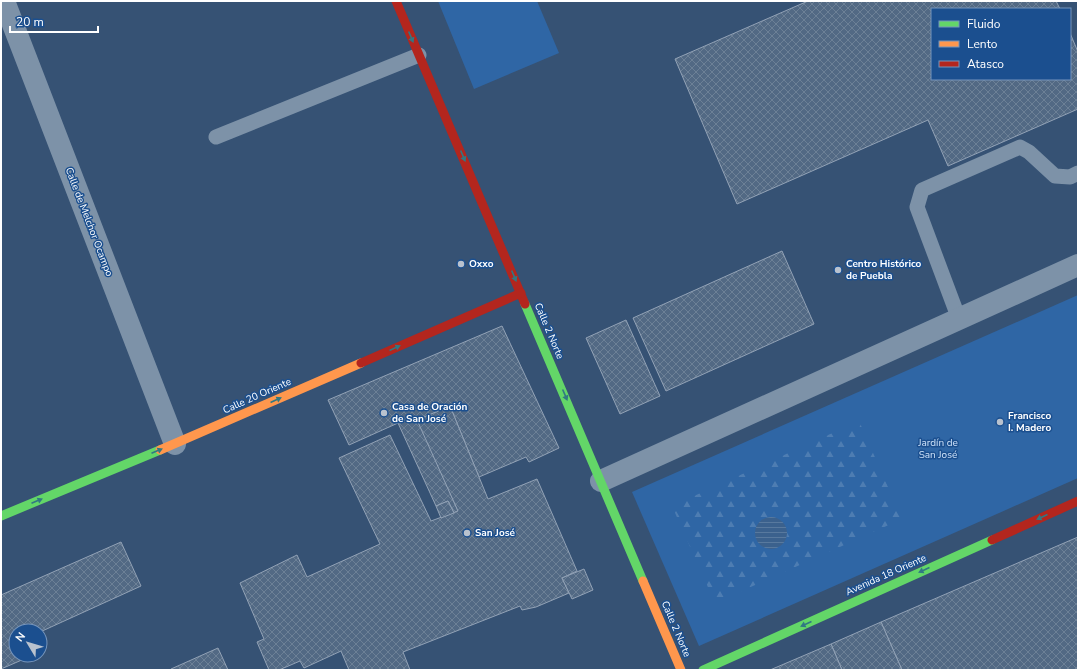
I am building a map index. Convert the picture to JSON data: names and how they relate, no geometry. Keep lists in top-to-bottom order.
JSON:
{
  "streets": {
    "street": [
      "Calle de Melchor Ocampo",
      "Calle 2 Norte",
      "Calle 20 Oriente",
      "Avenida 18 Oriente"
    ]
  },
  "crossings": [
    ["Calle de Melchor Ocampo", "Calle 20 Oriente"],
    ["Calle 2 Norte", "Calle 20 Oriente"]
  ],
  "one_way": ["Calle 2 Norte", "Calle 20 Oriente", "Avenida 18 Oriente"],
  "parks": ["Jardín de San José"],
  "places": [
    "Oxxo",
    "Centro Histórico de Puebla",
    "Casa de Oración de San José",
    "Francisco I. Madero",
    "San José"
  ],
  "legend": ["Fluido", "Lento", "Atasco"],
  "scale_bar": "20 m",
  "north": "top left"
}
